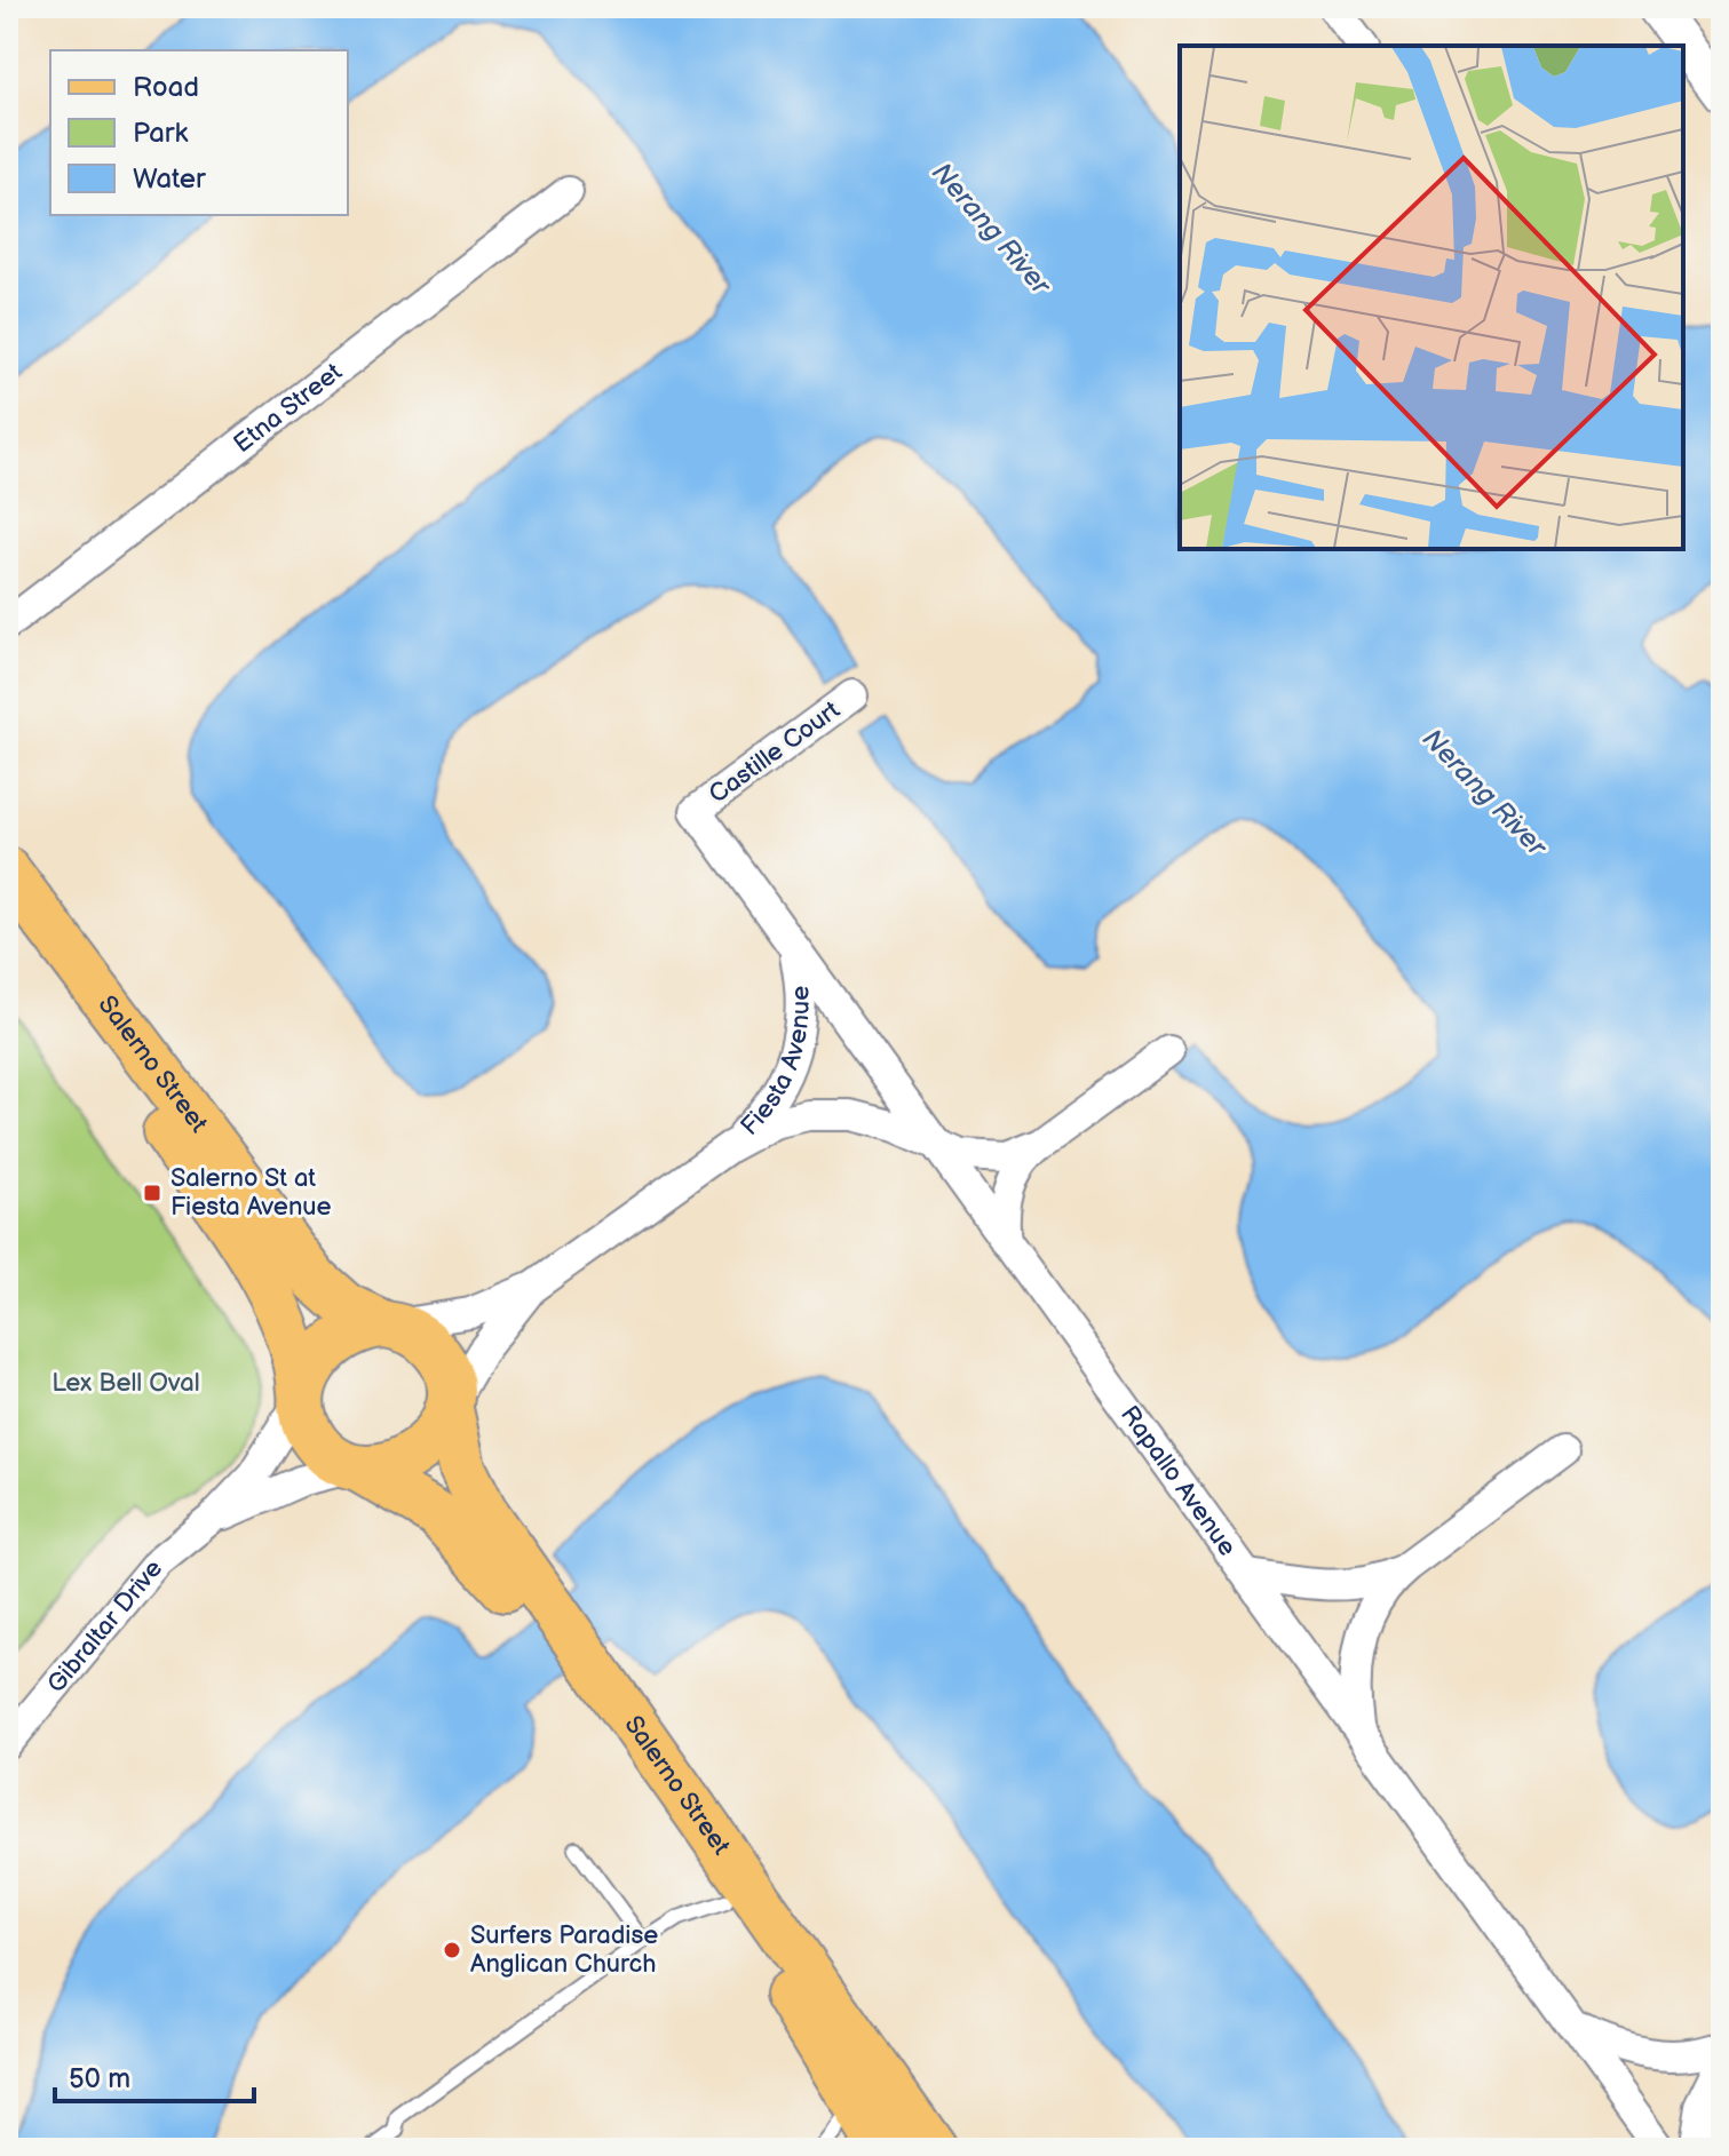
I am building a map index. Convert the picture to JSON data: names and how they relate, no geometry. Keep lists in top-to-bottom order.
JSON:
{
  "streets": {
    "main road": ["Salerno Street"],
    "street": [
      "Etna Street",
      "Castille Court",
      "Fiesta Avenue",
      "Rapallo Avenue",
      "Gibraltar Drive"
    ]
  },
  "crossings": [
    ["Castille Court", "Rapallo Avenue"],
    ["Fiesta Avenue", "Salerno Street"],
    ["Fiesta Avenue", "Rapallo Avenue"],
    ["Fiesta Avenue", "Gibraltar Drive"],
    ["Salerno Street", "Gibraltar Drive"]
  ],
  "water": ["Nerang River"],
  "parks": ["Lex Bell Oval"],
  "places": {
    "transit": ["Salerno St at Fiesta Avenue"],
    "other": ["Surfers Paradise Anglican Church"]
  },
  "legend": ["Road", "Park", "Water"],
  "scale_bar": "50 m"
}
